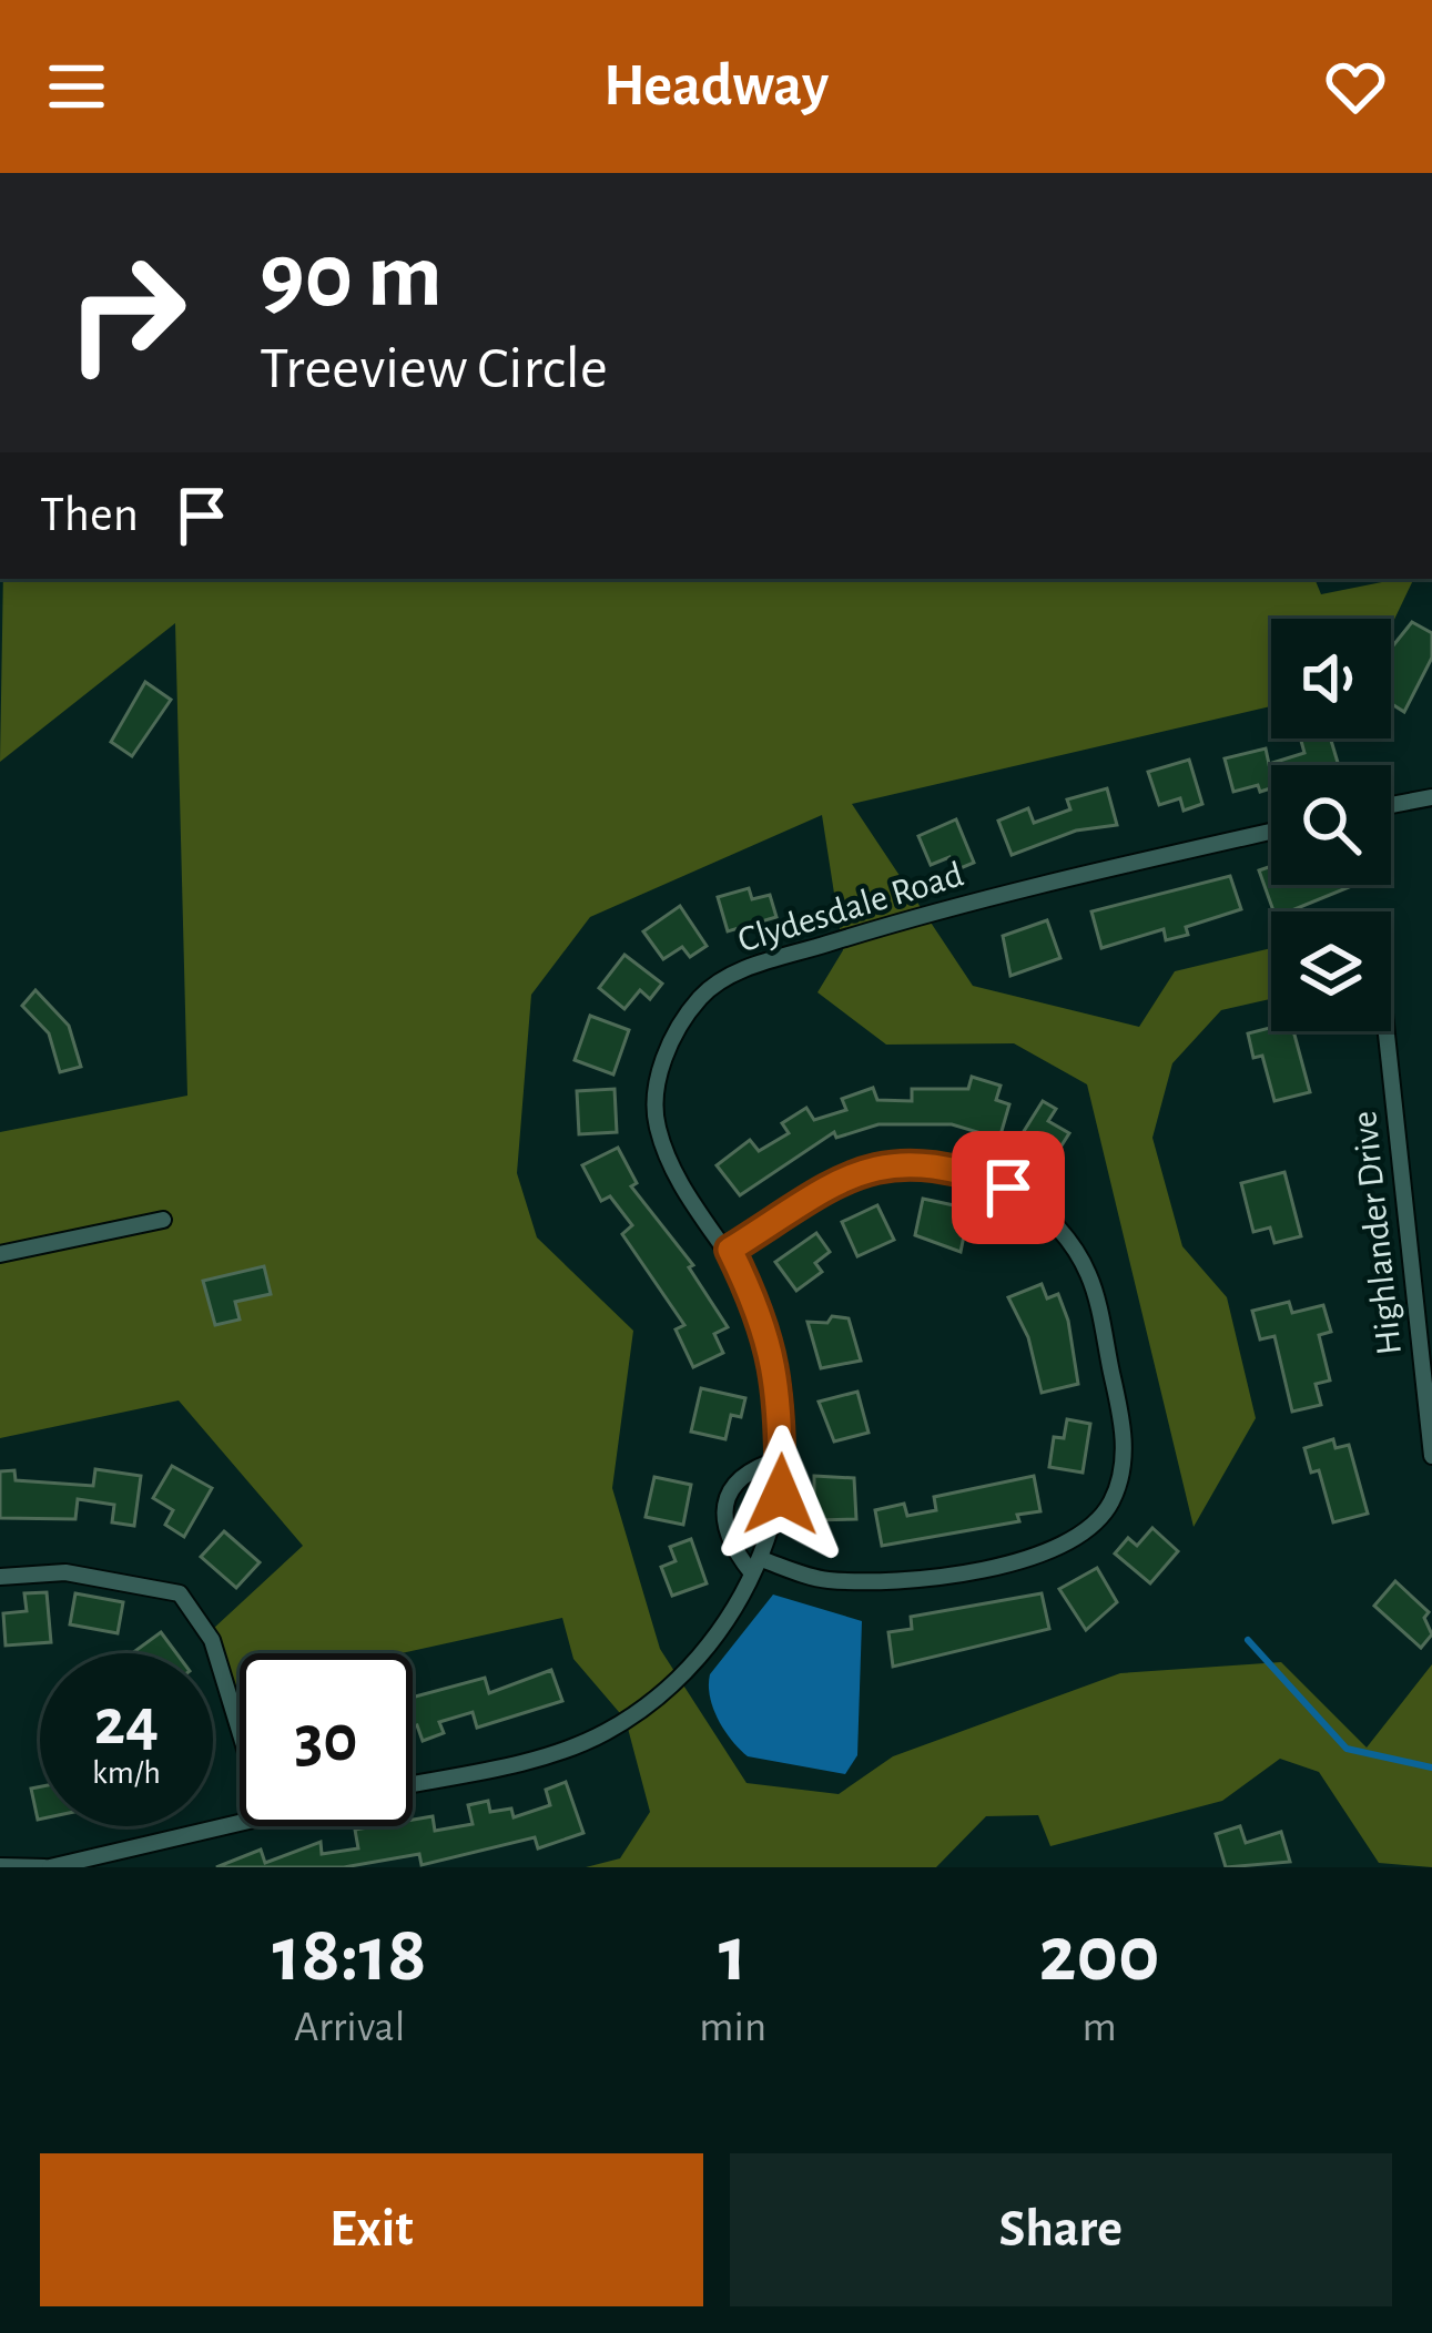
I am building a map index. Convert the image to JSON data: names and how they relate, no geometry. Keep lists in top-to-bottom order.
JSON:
{
  "streets": {
    "street": ["Clydesdale Road", "Highlander Drive"]
  },
  "page": {
    "header": "Headway",
    "turn": ["90 m", "Treeview Circle"],
    "then": "Then",
    "speed": "24 km/h",
    "limit": "30",
    "eta": [
      "18:18",
      "Arrival",
      "1",
      "min",
      "200",
      "m"
    ],
    "buttons": ["Exit", "Share"]
  }
}
